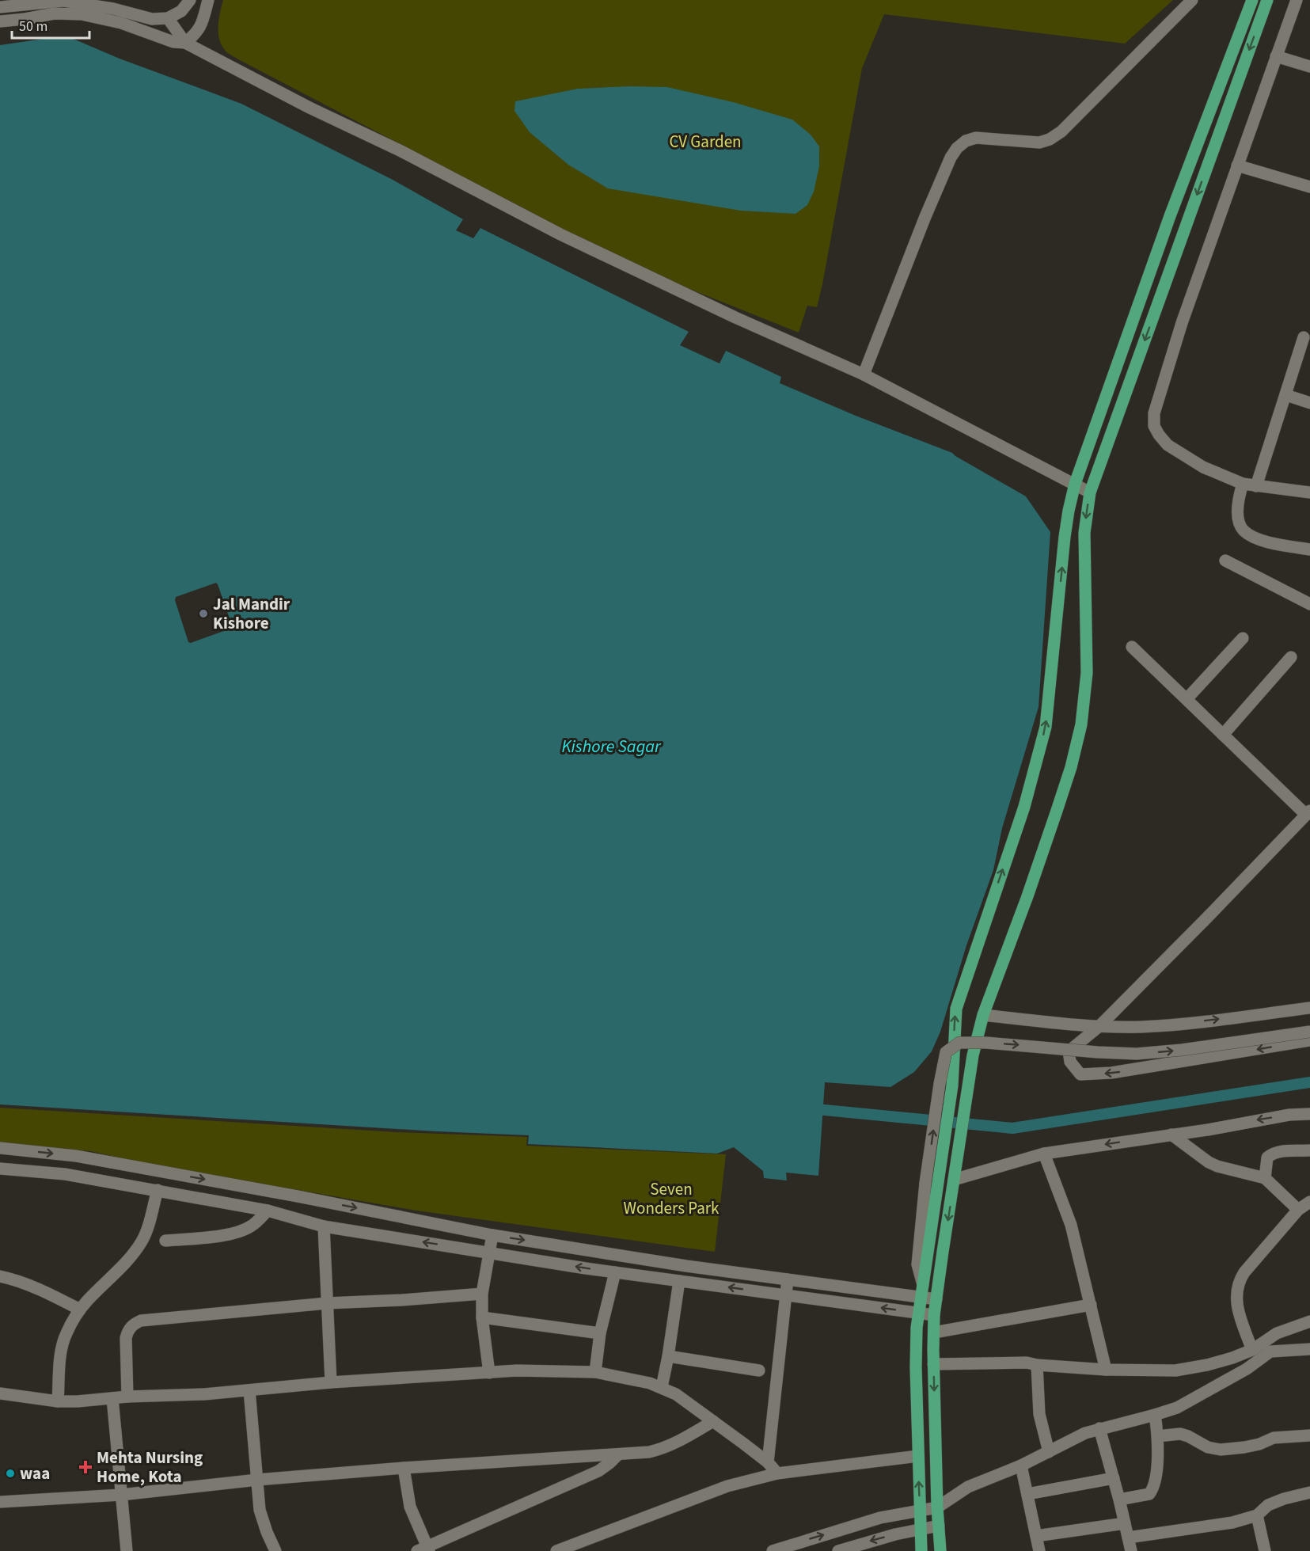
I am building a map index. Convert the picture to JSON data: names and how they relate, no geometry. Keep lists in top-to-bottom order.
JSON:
{
  "water": ["Kishore Sagar"],
  "parks": ["CV Garden", "Seven Wonders Park"],
  "places": {
    "other": ["Jal Mandir Kishore", "waa"],
    "health": ["Mehta Nursing Home, Kota"]
  },
  "scale_bar": "50 m"
}
